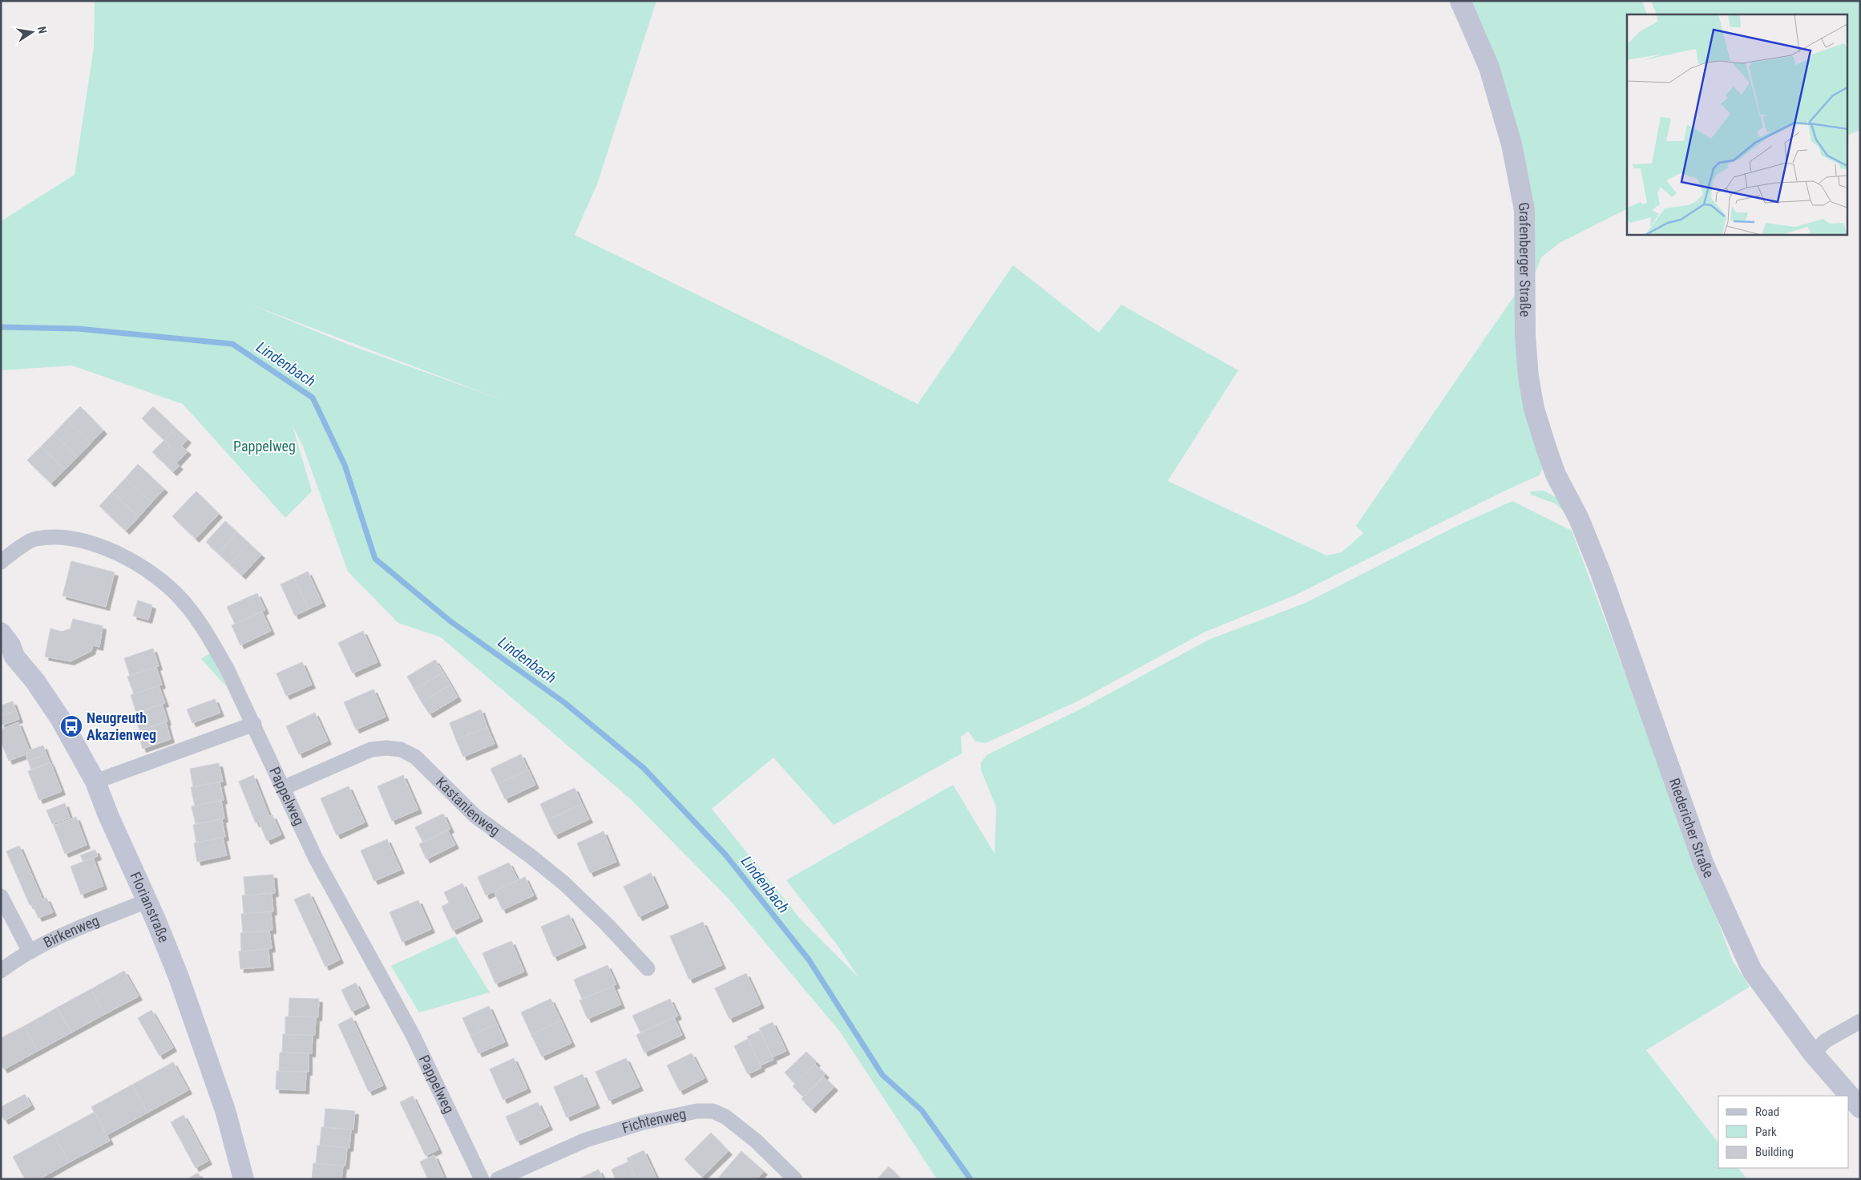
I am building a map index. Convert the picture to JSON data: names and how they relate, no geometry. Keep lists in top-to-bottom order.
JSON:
{
  "streets": {
    "street": [
      "Grafenberger Straße",
      "Pappelweg",
      "Kastanienweg",
      "Riedericher Straße",
      "Florianstraße",
      "Birkenweg",
      "Fichtenweg"
    ]
  },
  "crossings": [
    ["Grafenberger Straße", "Riedericher Straße"],
    ["Pappelweg", "Kastanienweg"],
    ["Florianstraße", "Birkenweg"]
  ],
  "water": ["Lindenbach"],
  "parks": ["Pappelweg"],
  "places": {
    "bus stop": ["Neugreuth Akazienweg"]
  },
  "legend": ["Road", "Park", "Building"],
  "north": "right"
}
